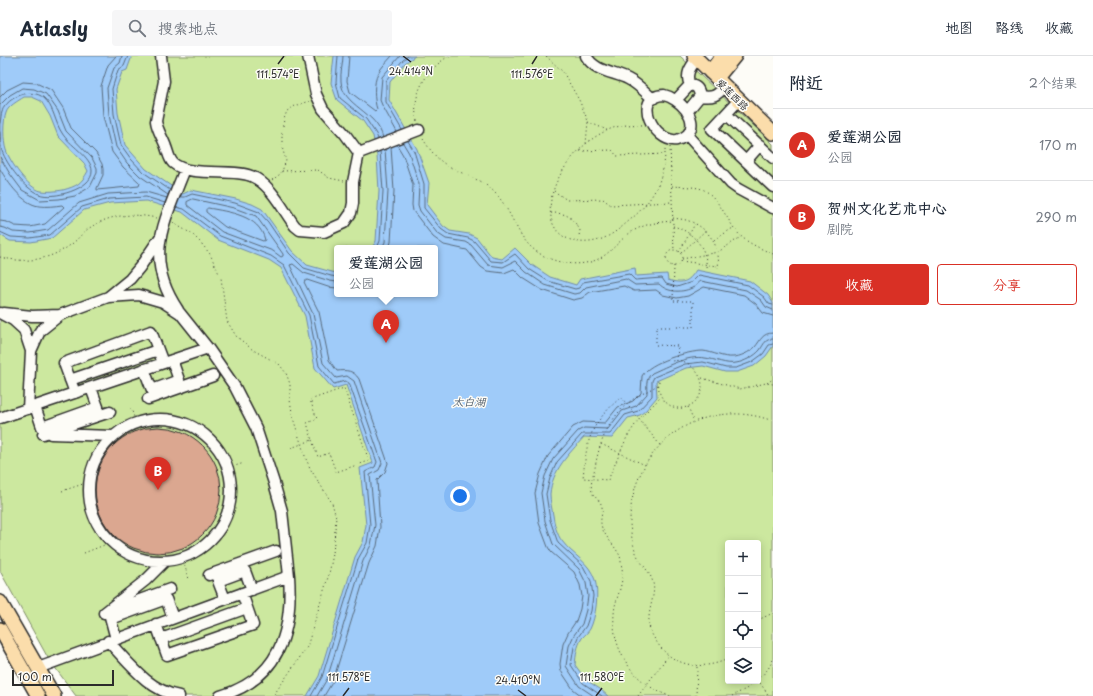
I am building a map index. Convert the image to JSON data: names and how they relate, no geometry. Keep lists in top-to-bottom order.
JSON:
{
  "streets": {
    "main road": ["爱莲西路"]
  },
  "water": ["太白湖"],
  "scale_bar": "100 m",
  "page": {
    "header": "Atlasly",
    "search": "搜索地点",
    "nav": ["地图", "路线", "收藏"],
    "heading": ["附近", "2个结果"],
    "list": [
      {
        "mark": "A",
        "name": "爱莲湖公园",
        "note": "公园",
        "value": "170 m"
      },
      {
        "mark": "B",
        "name": "贺州文化艺术中心",
        "note": "剧院",
        "value": "290 m"
      }
    ],
    "popup": ["爱莲湖公园", "公园"],
    "buttons": ["收藏", "分享"],
    "pins": ["A", "B"],
    "map_buttons": ["+", "−"],
    "scale": "100 m"
  },
  "coordinates": [
    "24.414°N",
    "111.574°E",
    "111.576°E",
    "111.578°E",
    "111.580°E",
    "24.410°N"
  ]
}
